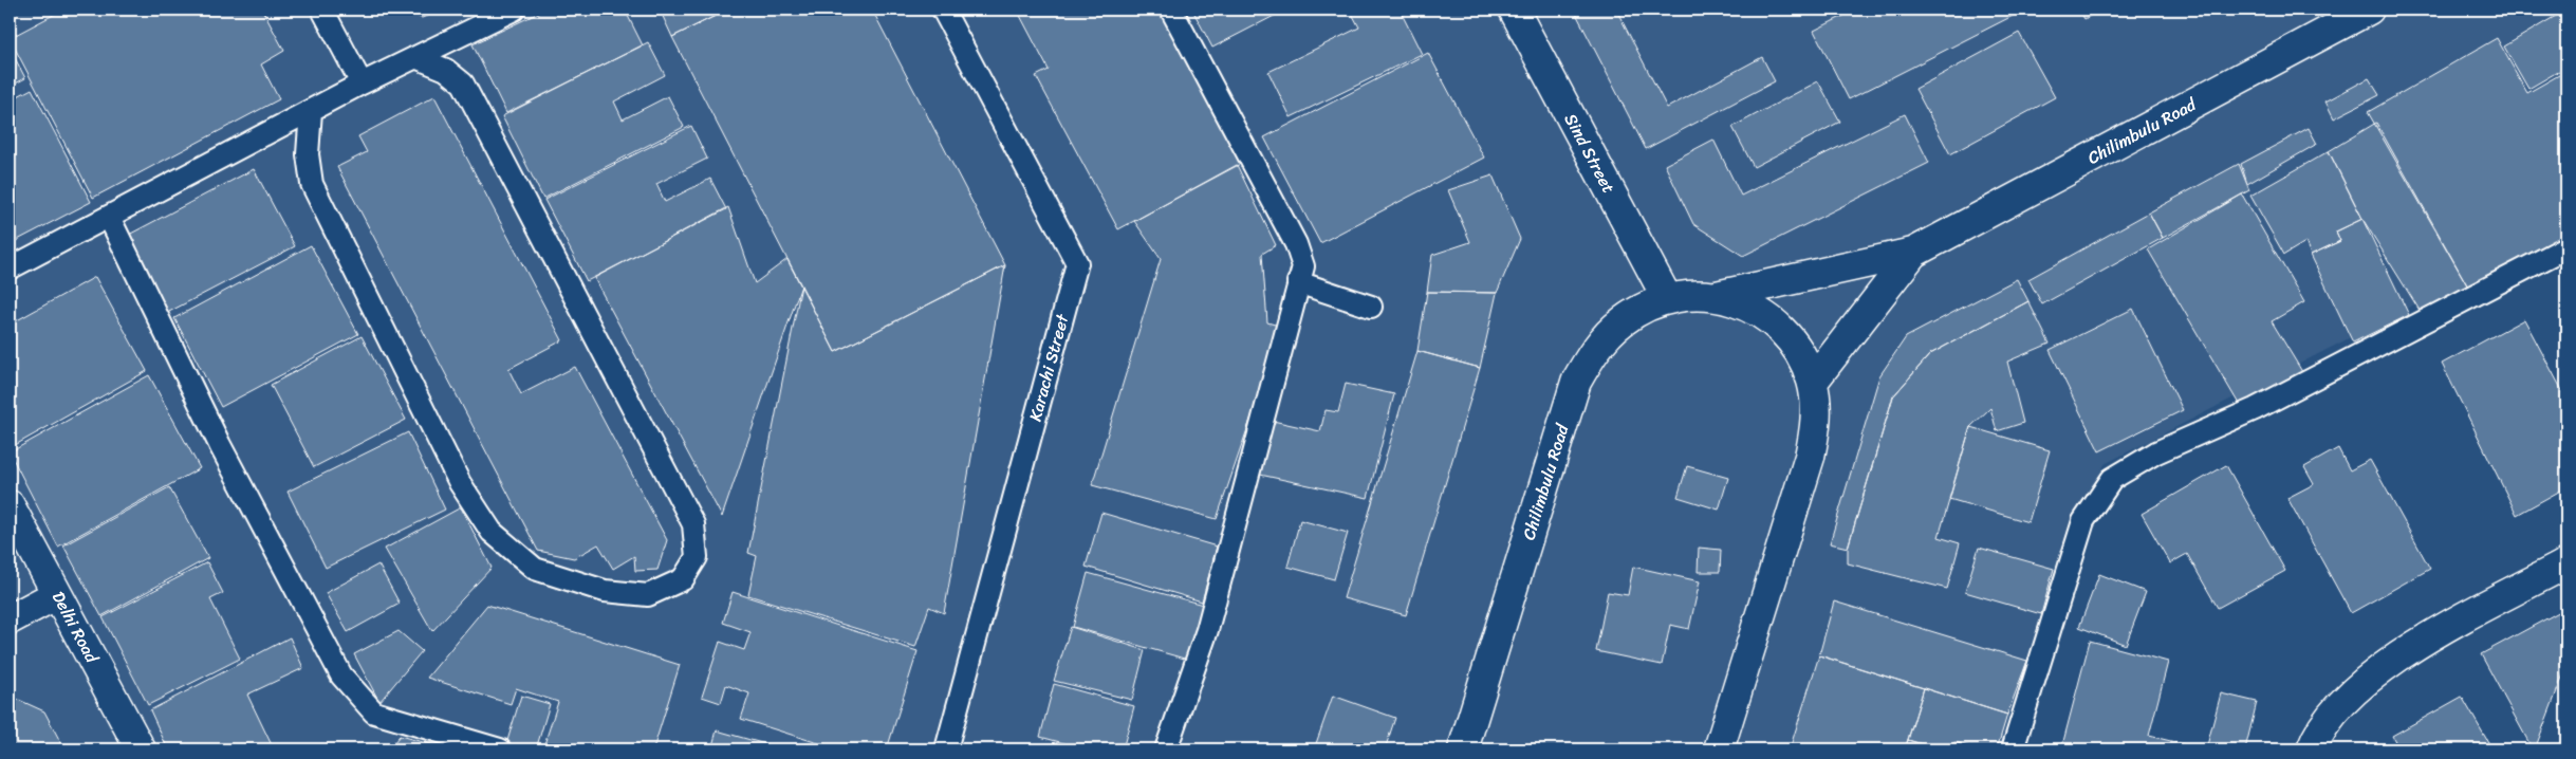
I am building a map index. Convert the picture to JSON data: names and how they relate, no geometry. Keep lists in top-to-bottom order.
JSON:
{
  "streets": {
    "main road": ["Chilimbulu Road", "Sind Street", "Delhi Road"],
    "lane": ["Karachi Street"]
  },
  "crossings": [
    ["Chilimbulu Road", "Sind Street"]
  ]
}
